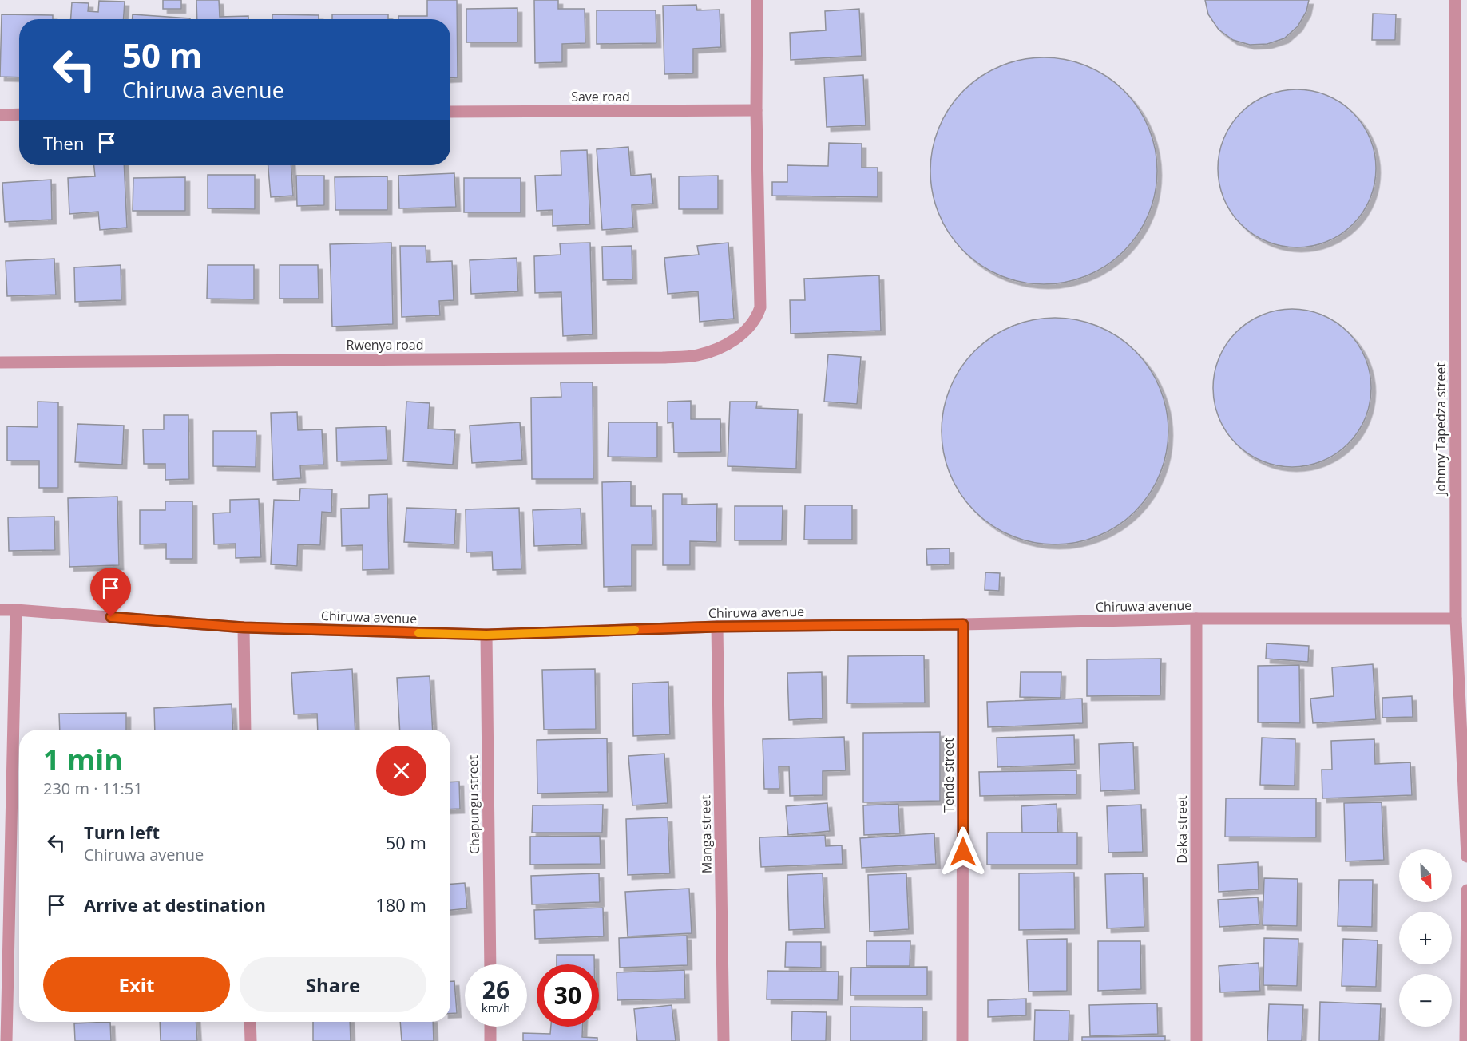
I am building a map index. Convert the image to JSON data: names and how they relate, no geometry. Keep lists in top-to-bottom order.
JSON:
{
  "streets": {
    "street": [
      "Save road",
      "Rwenya road",
      "Johnny Tapedza street",
      "Chiruwa avenue",
      "Tende street",
      "Chapungu street",
      "Daka street",
      "Manga street"
    ]
  },
  "crossings": [
    ["Save road", "Rwenya road"],
    ["Johnny Tapedza street", "Chiruwa avenue"],
    ["Chiruwa avenue", "Tende street"],
    ["Chiruwa avenue", "Chapungu street"],
    ["Chiruwa avenue", "Daka street"],
    ["Chiruwa avenue", "Manga street"]
  ],
  "north": "bottom right",
  "page": {
    "turn": ["50 m", "Chiruwa avenue"],
    "then": "Then",
    "heading": ["1 min", "230 m · 11:51"],
    "list": [
      {
        "name": "Turn left",
        "note": "Chiruwa avenue",
        "value": "50 m"
      },
      {
        "name": "Arrive at destination",
        "value": "180 m"
      }
    ],
    "map_buttons": ["+", "−"],
    "buttons": ["Exit", "Share"],
    "speed": "26 km/h",
    "limit": "30"
  }
}
